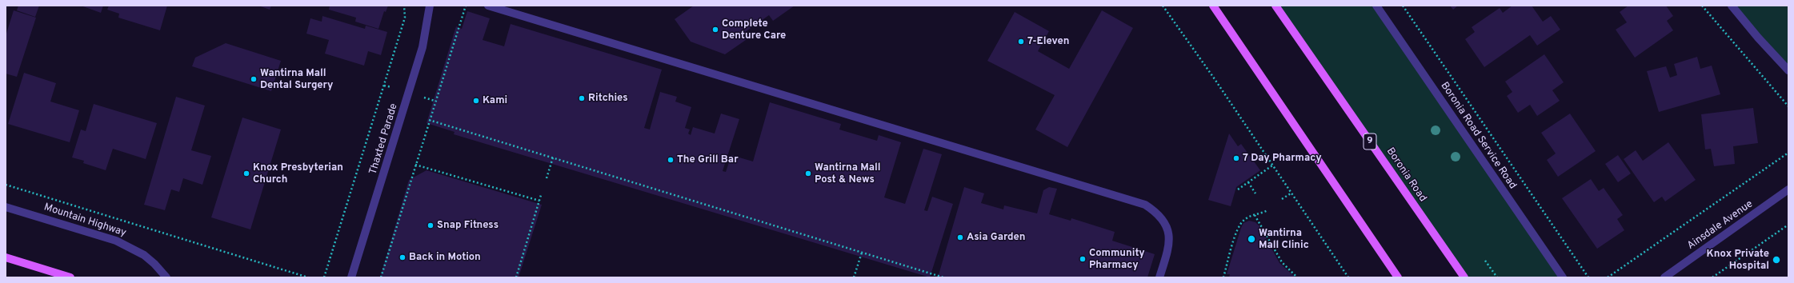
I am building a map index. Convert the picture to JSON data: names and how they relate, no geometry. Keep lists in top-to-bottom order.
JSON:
{
  "streets": {
    "main road": ["9", "Boronia Road"],
    "street": [
      "Boronia Road Service Road",
      "Thaxted Parade",
      "Mountain Highway",
      "Ainsdale Avenue"
    ]
  },
  "places": [
    "Complete Denture Care",
    "7-Eleven",
    "Wantirna Mall Dental Surgery",
    "Ritchies",
    "Kami",
    "7 Day Pharmacy",
    "The Grill Bar",
    "Knox Presbyterian Church",
    "Wantirna Mall Post & News",
    "Snap Fitness",
    "Asia Garden",
    "Wantirna Mall Clinic",
    "Back in Motion",
    "Community Pharmacy",
    "Knox Private Hospital"
  ]
}
